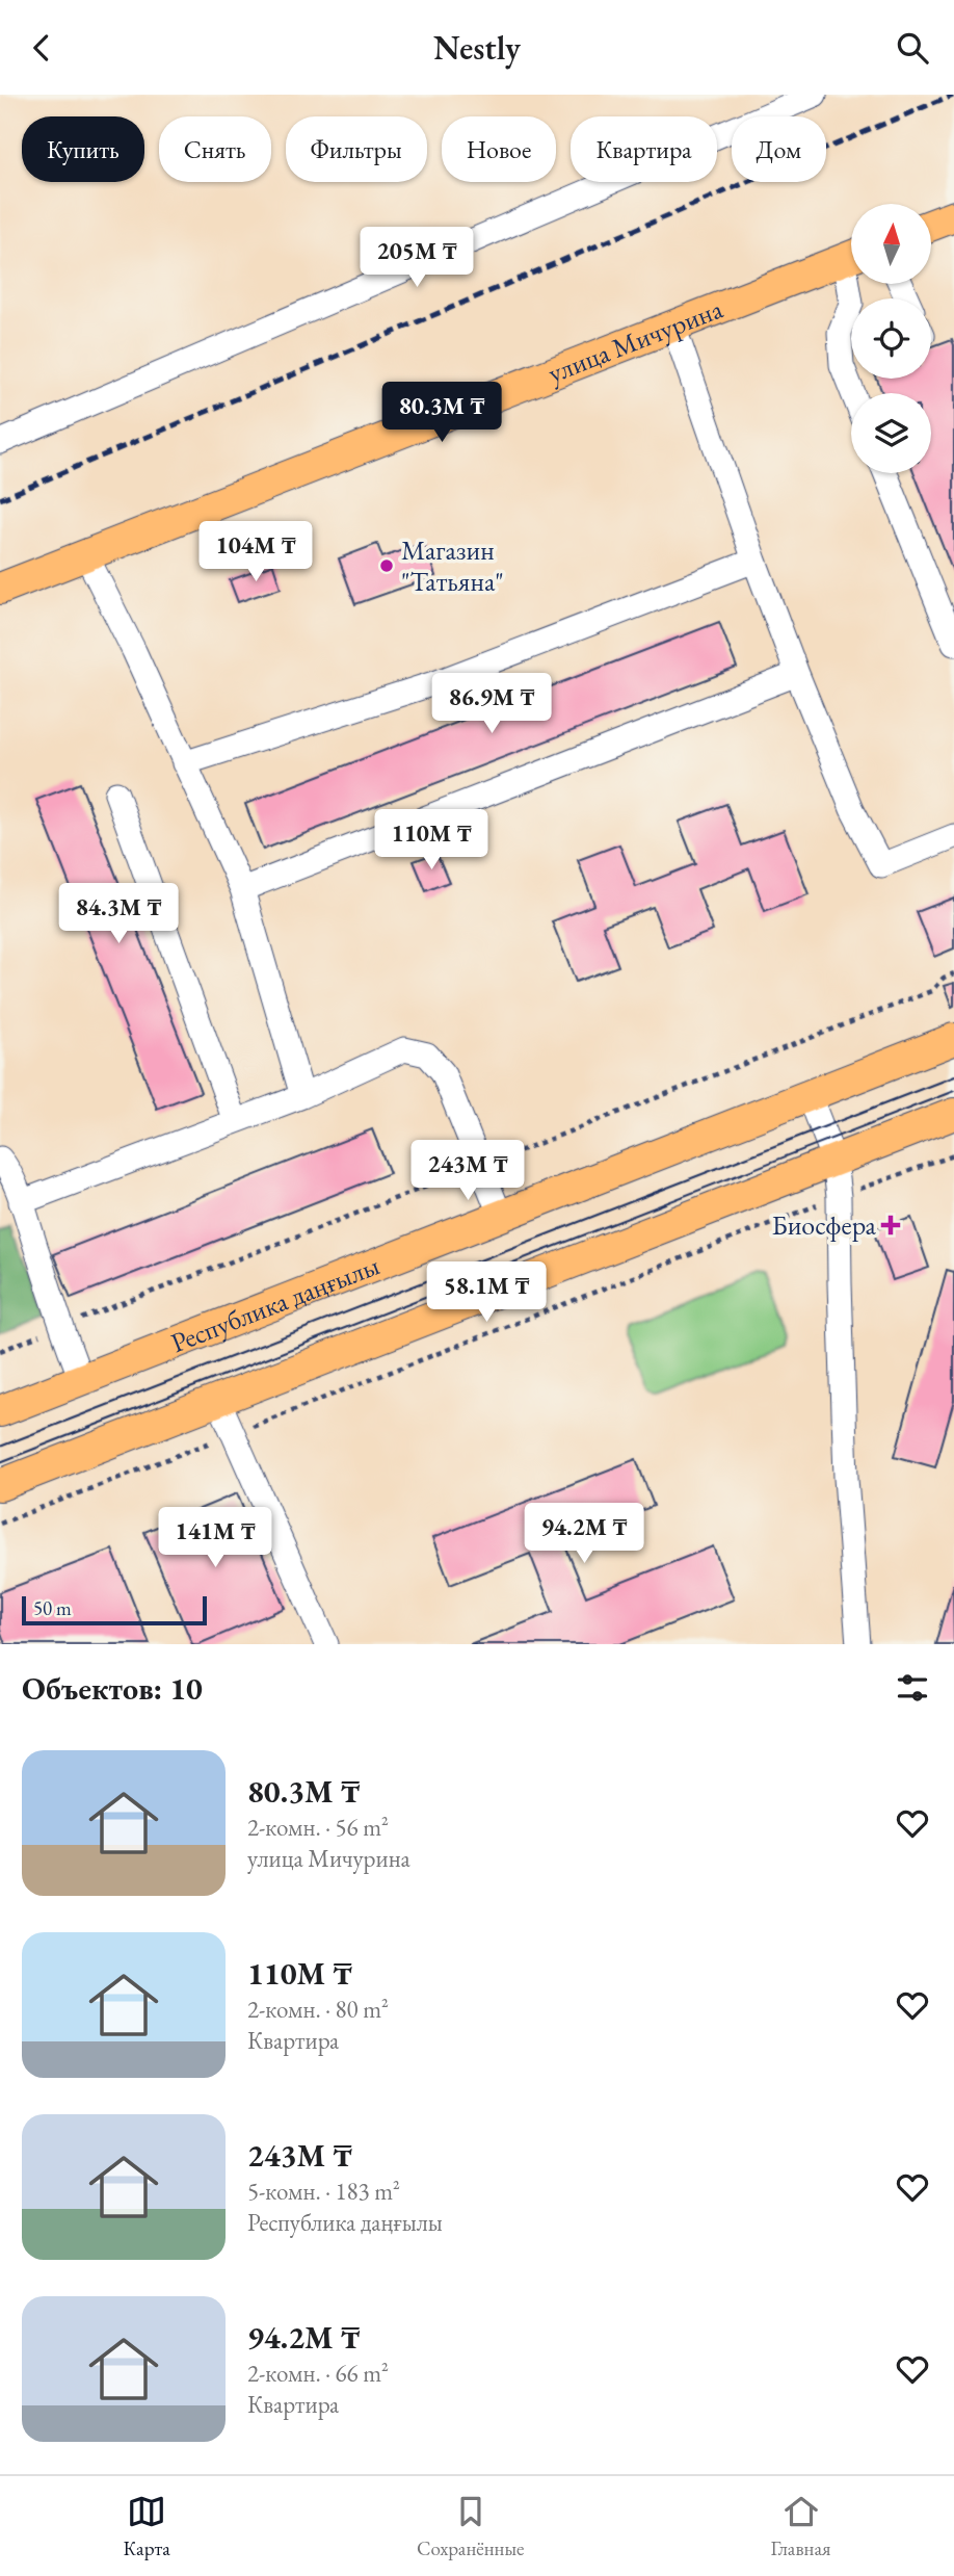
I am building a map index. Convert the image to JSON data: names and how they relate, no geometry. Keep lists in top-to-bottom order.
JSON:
{
  "streets": {
    "main road": ["улица Мичурина", "Республика даңғылы"]
  },
  "places": {
    "other": ["Магазин \"Татьяна\""],
    "health": ["Биосфера"]
  },
  "scale_bar": "50 m",
  "north": "top",
  "page": {
    "header": "Nestly",
    "chip": [
      "Купить",
      "Снять",
      "Фильтры",
      "Новое",
      "Квартира",
      "Дом"
    ],
    "price": [
      "205M ₸",
      "80.3M ₸",
      "104M ₸",
      "86.9M ₸",
      "110M ₸",
      "84.3M ₸",
      "243M ₸",
      "58.1M ₸",
      "94.2M ₸",
      "141M ₸"
    ],
    "scale": "50 m",
    "heading": "Объектов: 10",
    "list": [
      {
        "name": "80.3M ₸",
        "note": "2-комн. · 56 m² · улица Мичурина"
      },
      {
        "name": "110M ₸",
        "note": "2-комн. · 80 m² · Квартира"
      },
      {
        "name": "243M ₸",
        "note": "5-комн. · 183 m² · Республика даңғылы"
      },
      {
        "name": "94.2M ₸",
        "note": "2-комн. · 66 m² · Квартира"
      }
    ],
    "tabs": ["Карта", "Сохранённые", "Главная"]
  }
}
